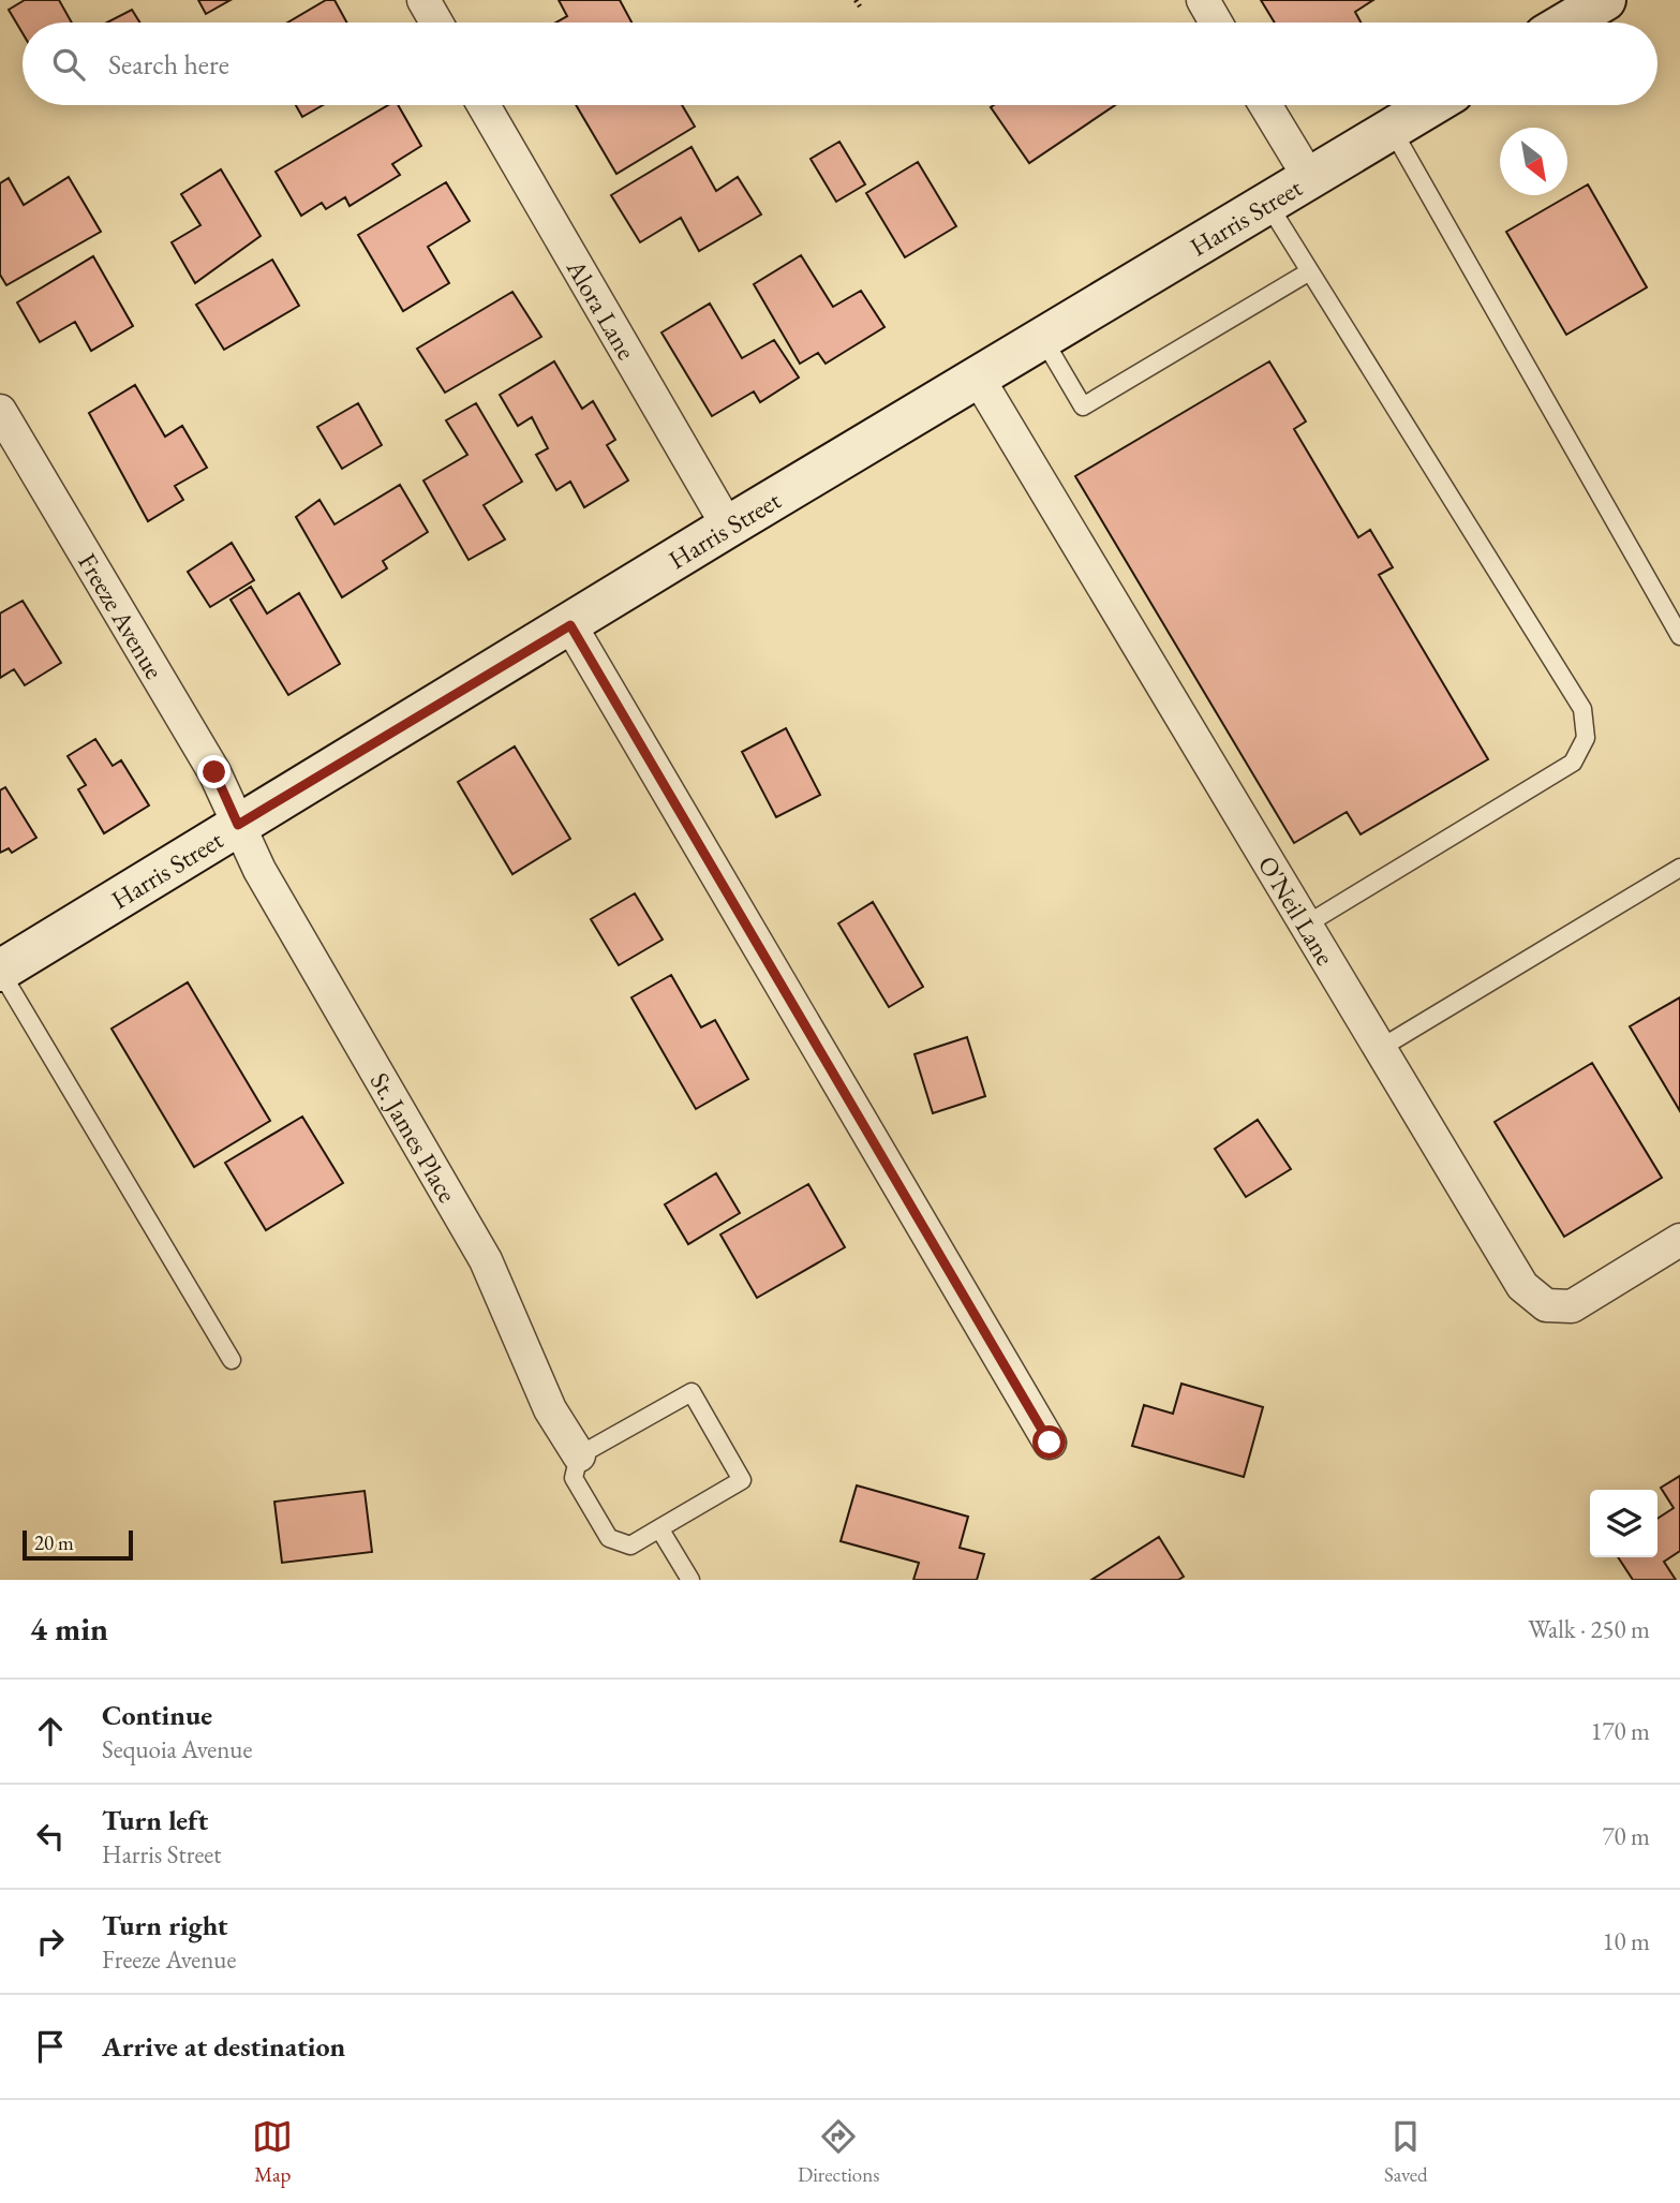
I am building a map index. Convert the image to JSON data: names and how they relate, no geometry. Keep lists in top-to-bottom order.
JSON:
{
  "streets": {
    "main road": ["Harris Street"],
    "street": [
      "Alora Lane",
      "Freeze Avenue",
      "O'Neil Lane",
      "St. James Place"
    ]
  },
  "crossings": [
    ["Harris Street", "Alora Lane"],
    ["Harris Street", "Freeze Avenue"],
    ["Harris Street", "O'Neil Lane"],
    ["Harris Street", "St. James Place"],
    ["Freeze Avenue", "St. James Place"]
  ],
  "scale_bar": "20 m",
  "north": "bottom right",
  "page": {
    "search": "Search here",
    "scale": "20 m",
    "heading": ["4 min", "Walk · 250 m"],
    "list": [
      ["Continue", "Sequoia Avenue", "170 m"],
      ["Turn left", "Harris Street", "70 m"],
      ["Turn right", "Freeze Avenue", "10 m"],
      "Arrive at destination"
    ],
    "nav": ["Map", "Directions", "Saved"]
  }
}
